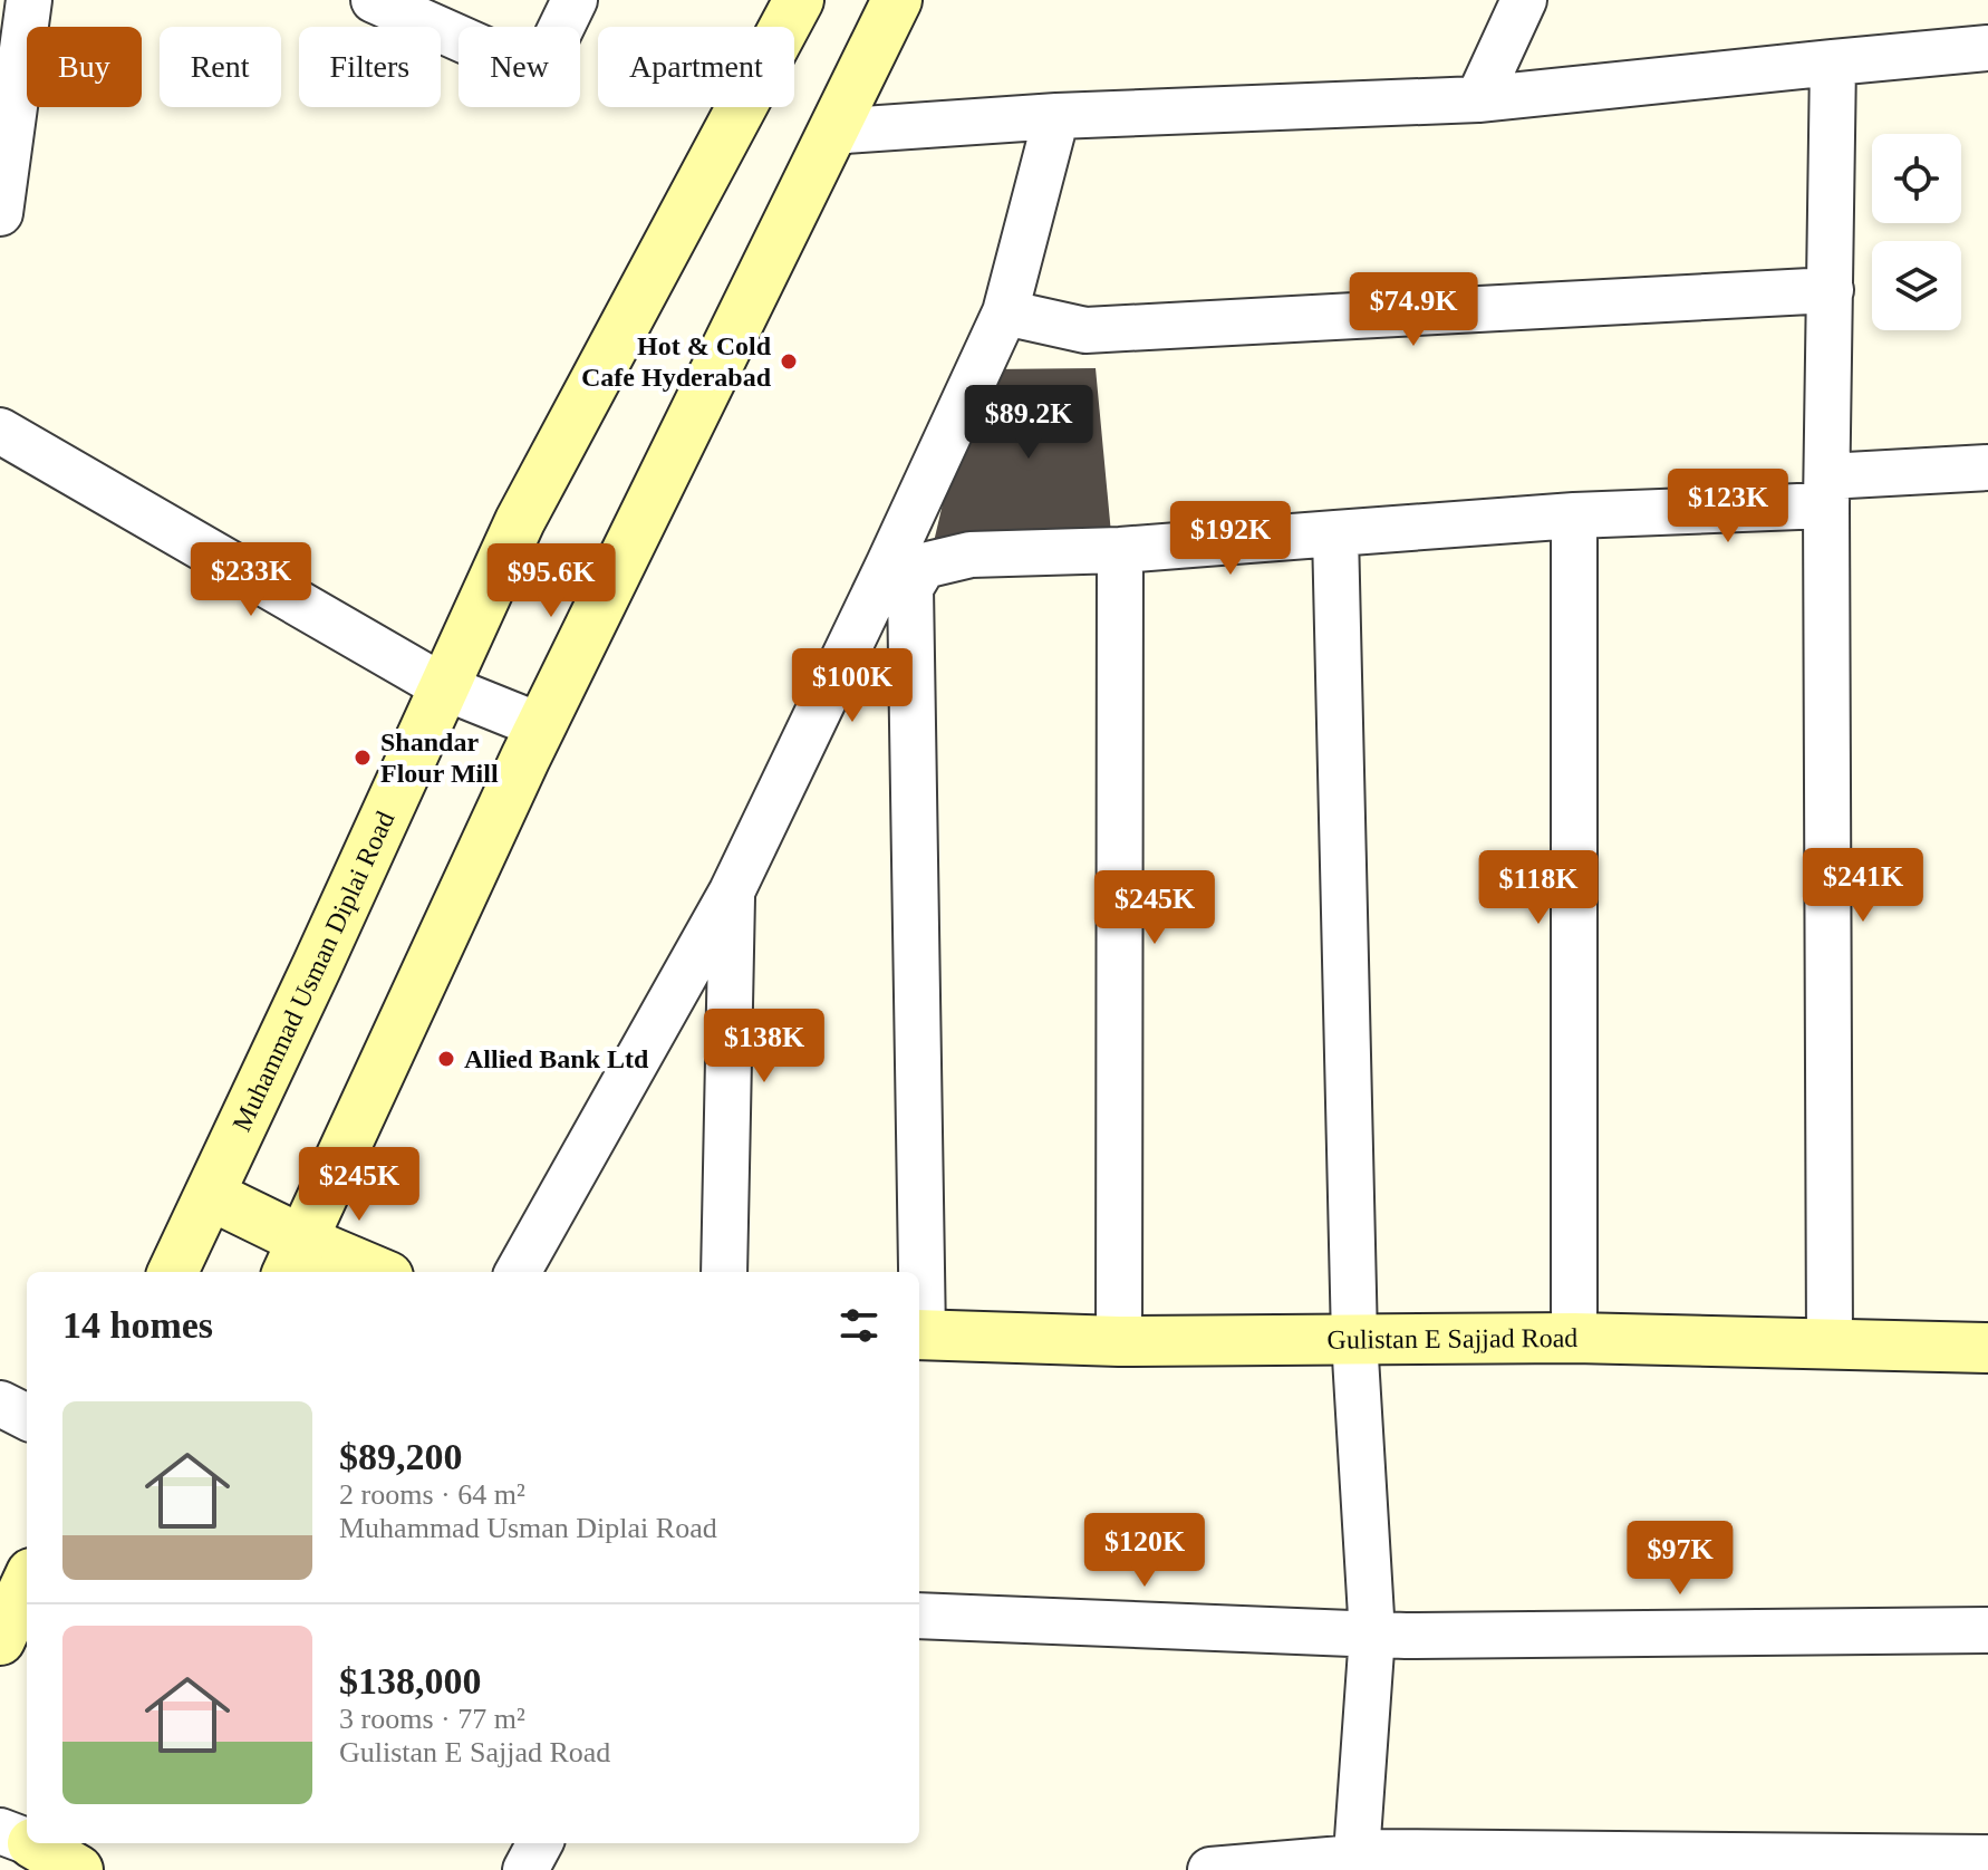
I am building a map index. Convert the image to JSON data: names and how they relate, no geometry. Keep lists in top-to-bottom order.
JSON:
{
  "streets": {
    "street": ["Muhammad Usman Diplai Road", "Gulistan E Sajjad Road"]
  },
  "places": ["Hot & Cold Cafe Hyderabad", "Shandar Flour Mill", "Allied Bank Ltd"],
  "page": {
    "chip": [
      "Buy",
      "Rent",
      "Filters",
      "New",
      "Apartment"
    ],
    "price": [
      "$74.9K",
      "$89.2K",
      "$123K",
      "$192K",
      "$233K",
      "$95.6K",
      "$100K",
      "$241K",
      "$118K",
      "$245K",
      "$138K",
      "$245K",
      "$120K",
      "$97K"
    ],
    "heading": "14 homes",
    "list": [
      {
        "name": "$89,200",
        "note": "2 rooms · 64 m² · Muhammad Usman Diplai Road"
      },
      {
        "name": "$138,000",
        "note": "3 rooms · 77 m² · Gulistan E Sajjad Road"
      }
    ]
  }
}
